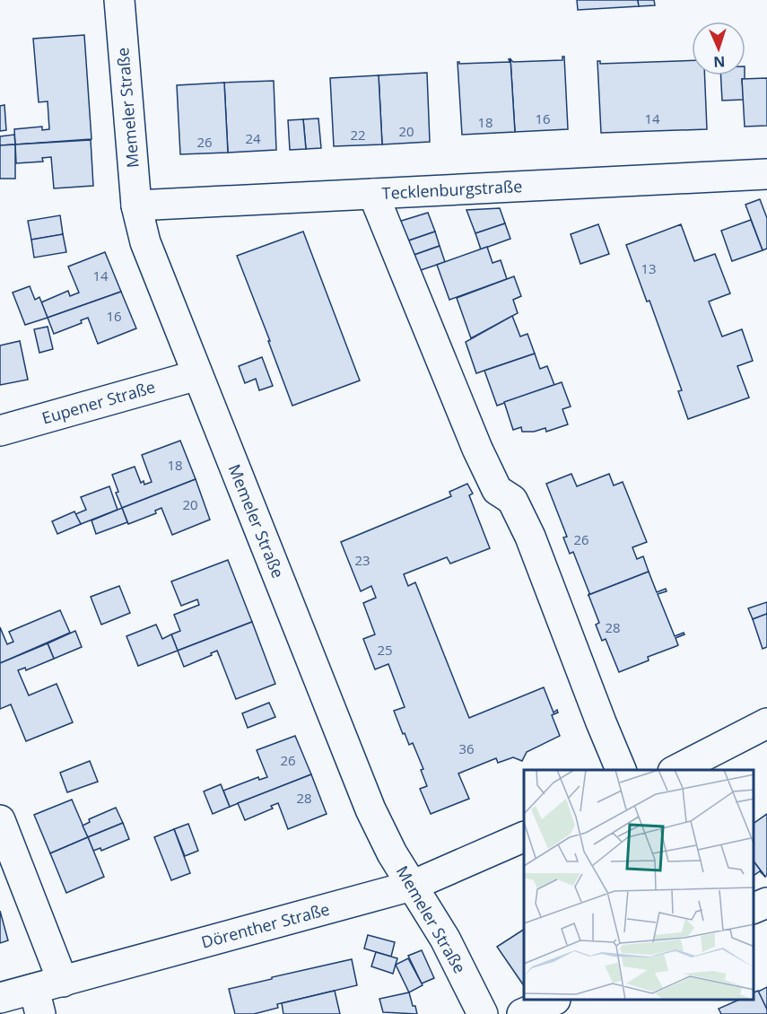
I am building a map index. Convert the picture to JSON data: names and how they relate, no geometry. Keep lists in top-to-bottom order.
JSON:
{
  "streets": {
    "street": [
      "Memeler Straße",
      "Tecklenburgstraße",
      "Eupener Straße",
      "Dörenther Straße"
    ]
  },
  "crossings": [
    ["Memeler Straße", "Tecklenburgstraße"],
    ["Memeler Straße", "Eupener Straße"],
    ["Memeler Straße", "Dörenther Straße"]
  ],
  "house_numbers": [
    "16",
    "14",
    "18",
    "20",
    "22",
    "24",
    "26",
    "13",
    "14",
    "16",
    "18",
    "20",
    "26",
    "23",
    "28",
    "25",
    "36",
    "26",
    "28"
  ],
  "north": "bottom"
}
